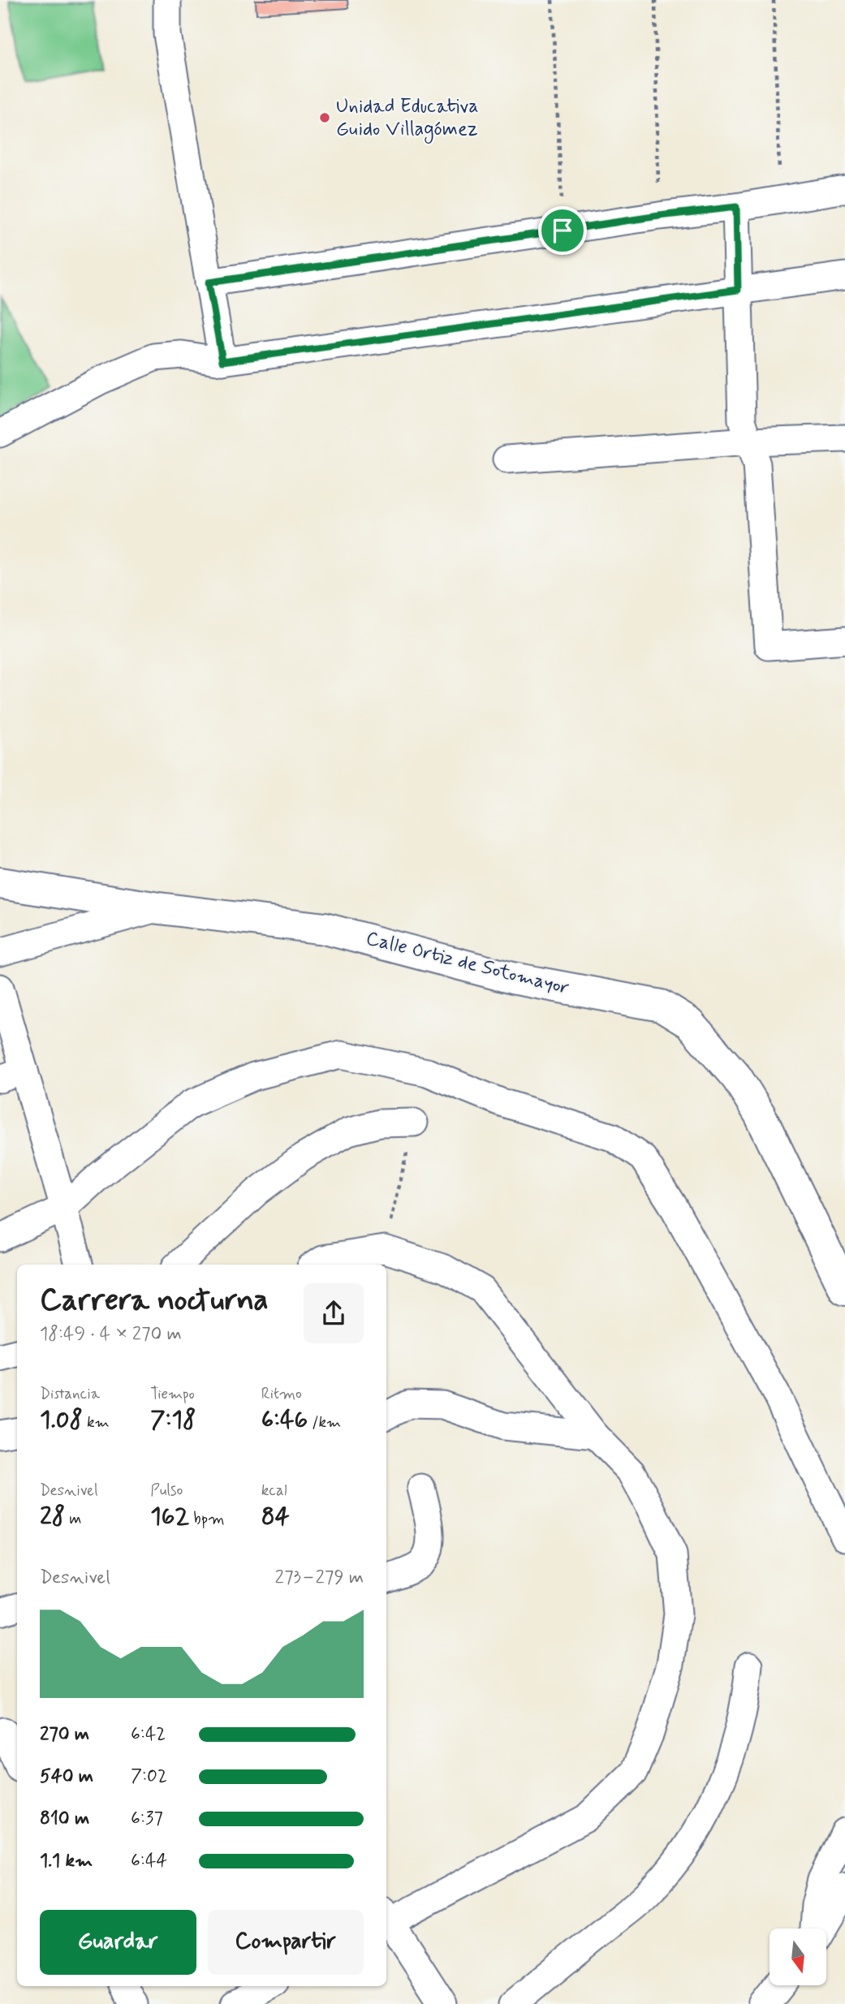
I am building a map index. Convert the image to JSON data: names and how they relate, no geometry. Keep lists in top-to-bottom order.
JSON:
{
  "streets": {
    "street": ["Calle Ortiz de Sotomayor"]
  },
  "places": ["Unidad Educativa Guido Villagómez"],
  "north": "bottom",
  "page": {
    "heading": ["Carrera nocturna", "18:49 · 4 × 270 m"],
    "stats": [
      ["Distancia", "1.08 km"],
      ["Tiempo", "7:18"],
      ["Ritmo", "6:46 /km"],
      ["Desnivel", "28 m"],
      ["Pulso", "162 bpm"],
      ["kcal", "84"]
    ],
    "chart": ["Desnivel", "273–279 m"],
    "list": [
      {
        "name": "270 m",
        "note": "6:42"
      },
      {
        "name": "540 m",
        "note": "7:02"
      },
      {
        "name": "810 m",
        "note": "6:37"
      },
      {
        "name": "1.1 km",
        "note": "6:44"
      }
    ],
    "buttons": ["Guardar", "Compartir"]
  }
}
